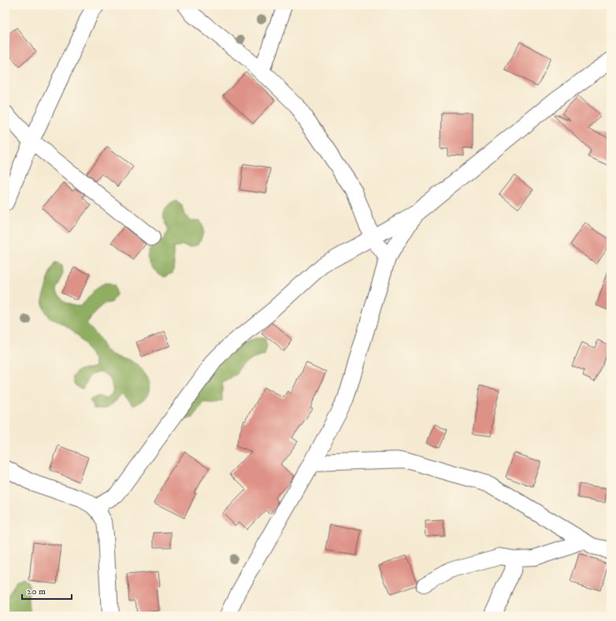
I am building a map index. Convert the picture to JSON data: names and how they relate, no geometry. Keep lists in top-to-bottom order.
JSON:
{
  "scale_bar": "20 m"
}
